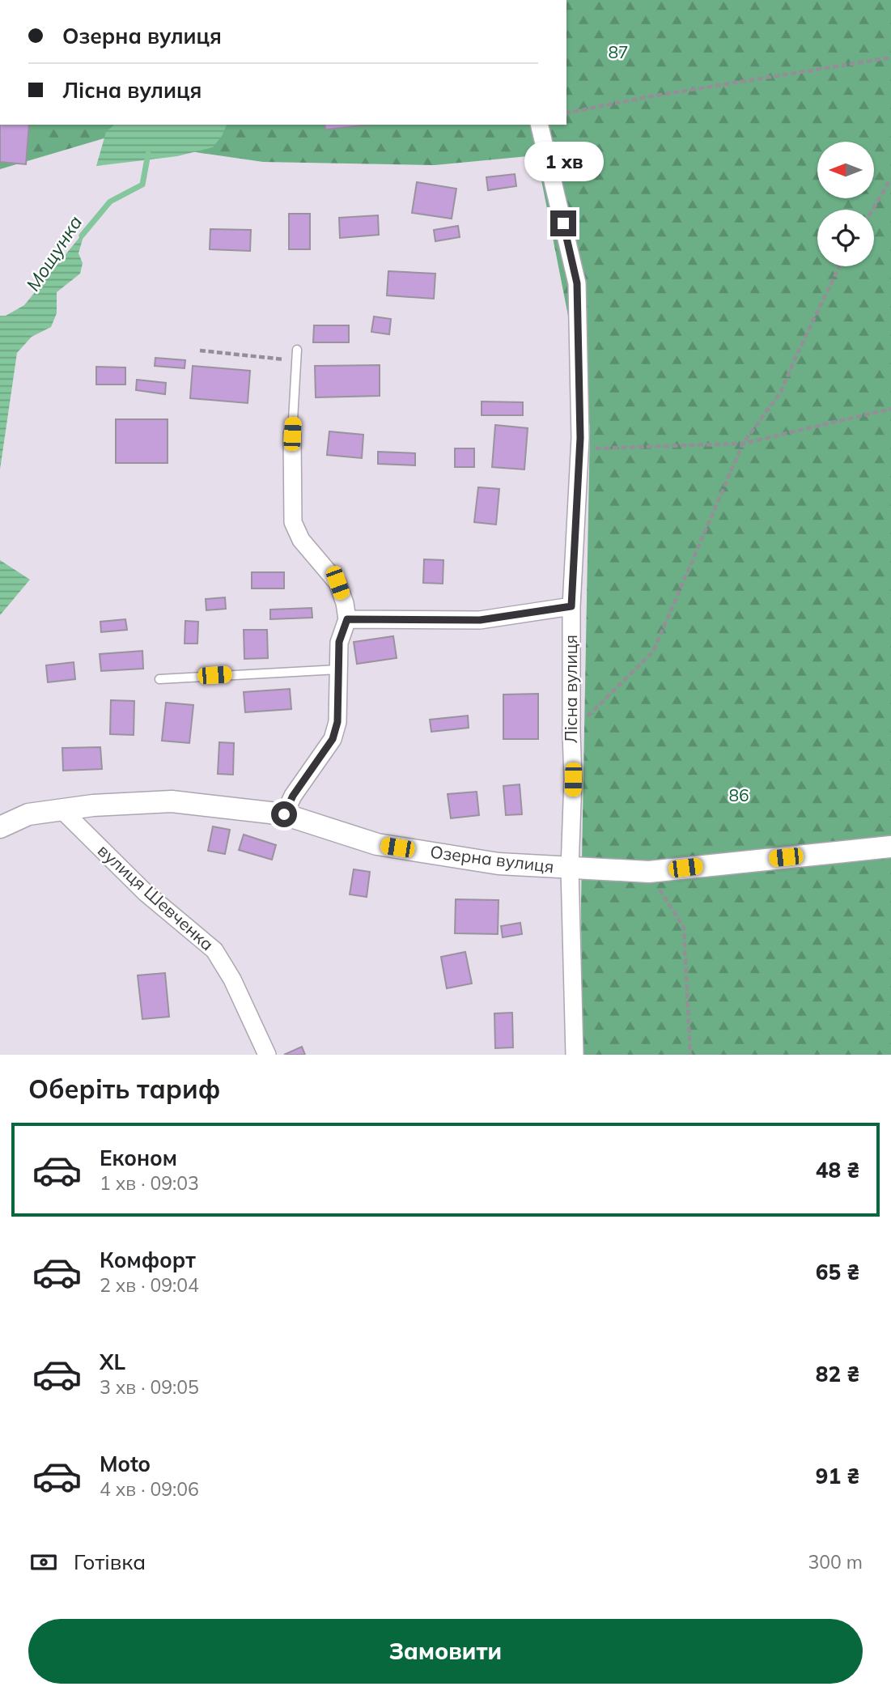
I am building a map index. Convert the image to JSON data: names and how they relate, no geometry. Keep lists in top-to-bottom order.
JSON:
{
  "streets": {
    "street": ["Лісна вулиця", "Озерна вулиця", "вулиця Шевченка"]
  },
  "crossings": [
    ["Лісна вулиця", "Озерна вулиця"],
    ["Озерна вулиця", "вулиця Шевченка"]
  ],
  "water": ["Мощунка"],
  "parks": ["87", "86"],
  "north": "left",
  "page": {
    "banner": ["Озерна вулиця", "Лісна вулиця"],
    "bubble": "1 хв",
    "heading": "Оберіть тариф",
    "list": [
      {
        "name": "Економ",
        "note": "1 хв · 09:03",
        "value": "48 ₴"
      },
      {
        "name": "Комфорт",
        "note": "2 хв · 09:04",
        "value": "65 ₴"
      },
      {
        "name": "XL",
        "note": "3 хв · 09:05",
        "value": "82 ₴"
      },
      {
        "name": "Moto",
        "note": "4 хв · 09:06",
        "value": "91 ₴"
      }
    ],
    "pay": ["Готівка", "300 m"],
    "buttons": "Замовити"
  }
}
